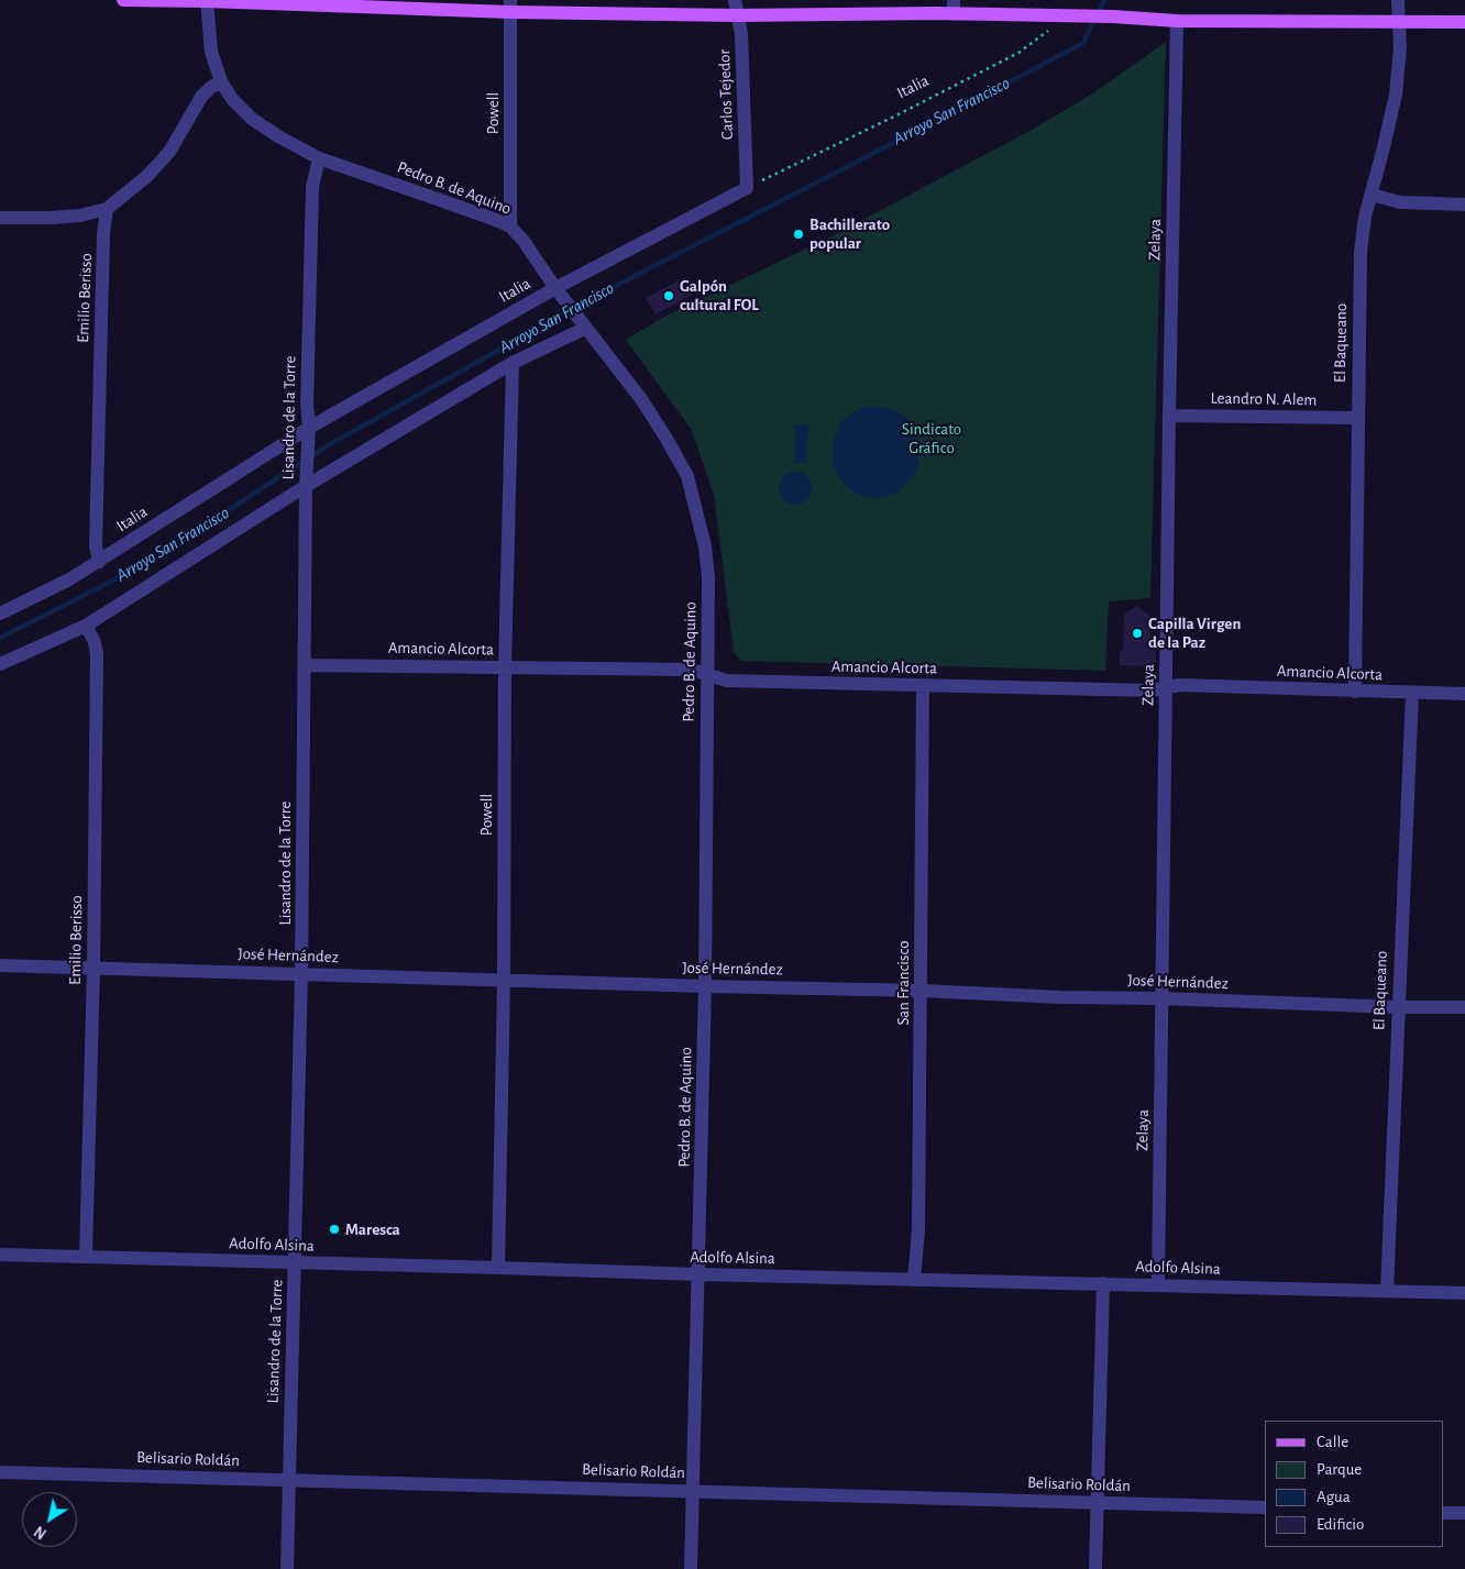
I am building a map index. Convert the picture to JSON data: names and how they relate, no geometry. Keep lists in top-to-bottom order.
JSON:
{
  "streets": {
    "street": [
      "Italia",
      "Carlos Tejedor",
      "Powell",
      "Pedro B. de Aquino",
      "Zelaya",
      "Emilio Berisso",
      "El Baqueano",
      "Leandro N. Alem",
      "Lisandro de la Torre",
      "Amancio Alcorta",
      "José Hernández",
      "San Francisco",
      "Adolfo Alsina",
      "Belisario Roldán"
    ]
  },
  "crossings": [
    ["Italia", "Carlos Tejedor"],
    ["Italia", "Pedro B. de Aquino"],
    ["Italia", "Emilio Berisso"],
    ["Italia", "Lisandro de la Torre"],
    ["Powell", "Pedro B. de Aquino"],
    ["Powell", "Amancio Alcorta"],
    ["Powell", "José Hernández"],
    ["Powell", "Adolfo Alsina"],
    ["Pedro B. de Aquino", "Lisandro de la Torre"],
    ["Pedro B. de Aquino", "Amancio Alcorta"],
    ["Pedro B. de Aquino", "José Hernández"],
    ["Pedro B. de Aquino", "Adolfo Alsina"],
    ["Pedro B. de Aquino", "Belisario Roldán"],
    ["Zelaya", "Leandro N. Alem"],
    ["Zelaya", "Amancio Alcorta"],
    ["Zelaya", "José Hernández"],
    ["Zelaya", "Adolfo Alsina"],
    ["Emilio Berisso", "José Hernández"],
    ["Emilio Berisso", "Adolfo Alsina"],
    ["El Baqueano", "Leandro N. Alem"],
    ["El Baqueano", "Amancio Alcorta"],
    ["El Baqueano", "José Hernández"],
    ["El Baqueano", "Adolfo Alsina"],
    ["Lisandro de la Torre", "Amancio Alcorta"],
    ["Lisandro de la Torre", "José Hernández"],
    ["Lisandro de la Torre", "Adolfo Alsina"],
    ["Lisandro de la Torre", "Belisario Roldán"],
    ["Amancio Alcorta", "San Francisco"],
    ["José Hernández", "San Francisco"],
    ["San Francisco", "Adolfo Alsina"]
  ],
  "water": ["Arroyo San Francisco"],
  "parks": ["Sindicato Gráfico"],
  "places": [
    "Bachillerato popular",
    "Galpón cultural FOL",
    "Capilla Virgen de la Paz",
    "Maresca"
  ],
  "legend": [
    "Calle",
    "Parque",
    "Agua",
    "Edificio"
  ],
  "north": "bottom left"
}
